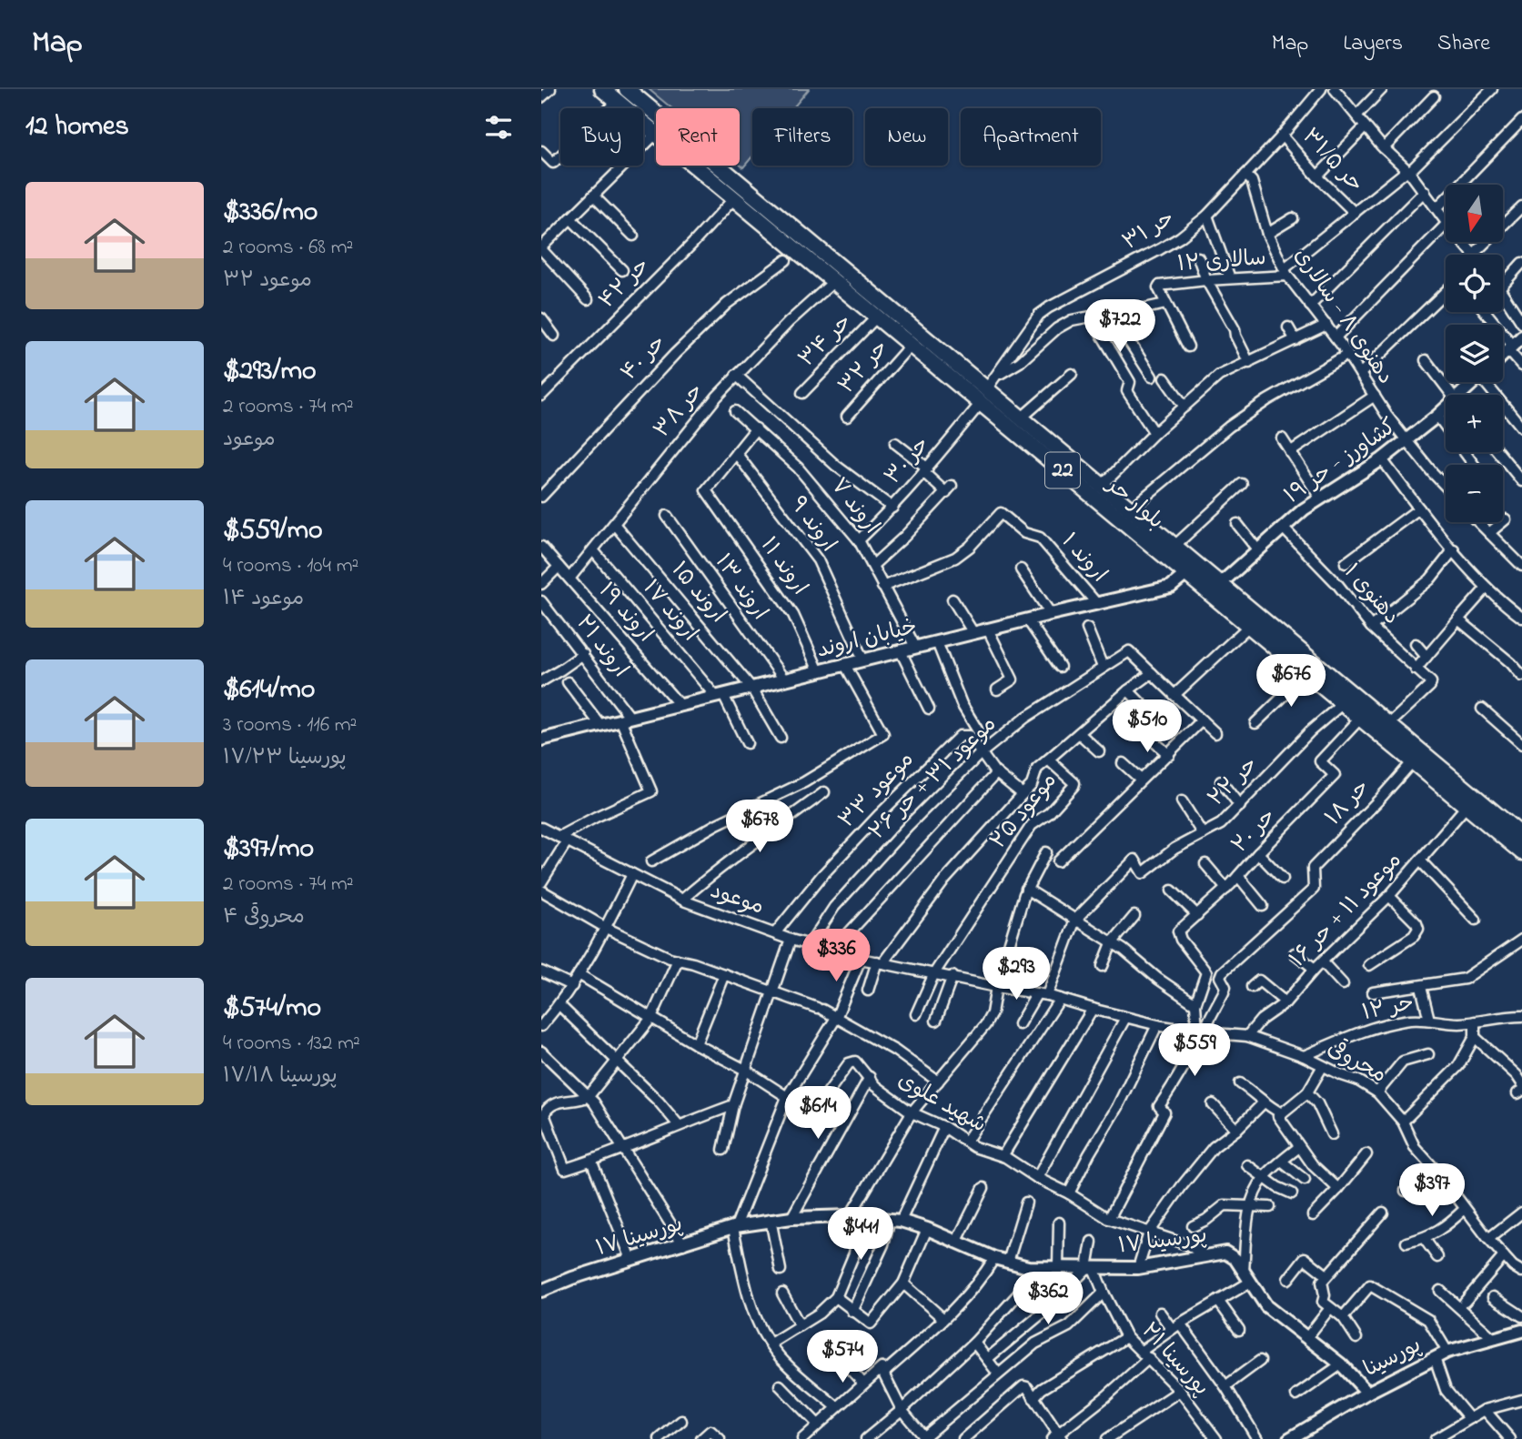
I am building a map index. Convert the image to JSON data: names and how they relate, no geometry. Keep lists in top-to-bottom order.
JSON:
{
  "streets": {
    "main road": ["22", "بلوار حر"],
    "street": [
      "حر ۳۱/۵",
      "حر ۳۱",
      "سالاری ۱۲",
      "حر ۴۲",
      "دهنوی ۸ - سالاری",
      "حر ۳۴",
      "حر ۴۰",
      "حر ۳۲",
      "حر ۳۸",
      "حر ۳۰",
      "کشاورز - حر ۱۹",
      "اروند ۷",
      "اروند ۹",
      "اروند ۱",
      "اروند ۱۱",
      "اروند ۱۳",
      "اروند ۱۵",
      "دهنوی ۱",
      "اروند ۱۷",
      "اروند ۱۹",
      "خیابان اروند",
      "اروند ۲۱",
      "موعود ۳۱ + حر ۲۶",
      "حر ۲۲",
      "موعود ۳۳",
      "حر ۱۸",
      "موعود ۲۵",
      "حر ۲۰",
      "موعود",
      "موعود ۱۱ + حر ۱۶",
      "حر ۱۲",
      "محروقی",
      "شهید علوی",
      "پورسینا ۱۷",
      "پورسینا",
      "پورسینا ۲۱"
    ]
  },
  "crossings": [
    ["حر ۳۱/۵", "حر ۳۱"],
    ["حر ۳۱", "دهنوی ۸ - سالاری"],
    ["حر ۳۱", "حر ۳۰"],
    ["حر ۳۱", "بلوار حر"],
    ["سالاری ۱۲", "دهنوی ۸ - سالاری"],
    ["حر ۴۲", "بلوار حر"],
    ["دهنوی ۸ - سالاری", "کشاورز - حر ۱۹"],
    ["حر ۳۴", "بلوار حر"],
    ["حر ۳۲", "بلوار حر"],
    ["حر ۳۸", "بلوار حر"],
    ["حر ۳۸", "اروند ۱۵"],
    ["حر ۳۸", "اروند ۱۷"],
    ["حر ۳۸", "اروند ۱۹"],
    ["حر ۳۰", "بلوار حر"],
    ["حر ۳۰", "اروند ۷"],
    ["کشاورز - حر ۱۹", "بلوار حر"],
    ["کشاورز - حر ۱۹", "دهنوی ۱"],
    ["بلوار حر", "دهنوی ۱"],
    ["بلوار حر", "خیابان اروند"],
    ["بلوار حر", "حر ۲۲"],
    ["بلوار حر", "حر ۱۸"],
    ["بلوار حر", "حر ۲۰"],
    ["بلوار حر", "موعود ۱۱ + حر ۱۶"],
    ["اروند ۷", "اروند ۱"],
    ["اروند ۷", "خیابان اروند"],
    ["اروند ۹", "اروند ۱۱"],
    ["اروند ۹", "خیابان اروند"],
    ["اروند ۱", "خیابان اروند"],
    ["اروند ۱۱", "خیابان اروند"],
    ["اروند ۱۳", "خیابان اروند"],
    ["اروند ۱۵", "خیابان اروند"],
    ["اروند ۱۷", "خیابان اروند"],
    ["اروند ۱۹", "خیابان اروند"],
    ["خیابان اروند", "اروند ۲۱"],
    ["اروند ۲۱", "موعود"],
    ["موعود ۳۱ + حر ۲۶", "موعود ۲۵"],
    ["موعود ۳۱ + حر ۲۶", "موعود"],
    ["موعود ۳۳", "موعود ۲۵"],
    ["موعود ۳۳", "موعود"],
    ["حر ۱۸", "موعود"],
    ["موعود ۲۵", "موعود"],
    ["موعود", "موعود ۱۱ + حر ۱۶"],
    ["موعود", "حر ۱۲"],
    ["موعود", "محروقی"],
    ["حر ۱۲", "محروقی"],
    ["شهید علوی", "پورسینا ۱۷"],
    ["پورسینا ۱۷", "پورسینا"],
    ["پورسینا ۱۷", "پورسینا ۲۱"]
  ],
  "north": "bottom",
  "page": {
    "header": "Map",
    "nav": ["Map", "Layers", "Share"],
    "heading": "12 homes",
    "chip": [
      "Buy",
      "Rent",
      "Filters",
      "New",
      "Apartment"
    ],
    "list": [
      {
        "name": "$336/mo",
        "note": "2 rooms · 68 m² · موعود ۳۲"
      },
      {
        "name": "$293/mo",
        "note": "2 rooms · 74 m² · موعود"
      },
      {
        "name": "$559/mo",
        "note": "4 rooms · 104 m² · موعود ۱۴"
      },
      {
        "name": "$614/mo",
        "note": "3 rooms · 116 m² · پورسینا ۱۷/۲۳"
      },
      {
        "name": "$397/mo",
        "note": "2 rooms · 74 m² · محروقی ۴"
      },
      {
        "name": "$574/mo",
        "note": "4 rooms · 132 m² · پورسینا ۱۷/۱۸"
      }
    ],
    "map_buttons": ["+", "−"],
    "price": [
      "$722",
      "$676",
      "$510",
      "$678",
      "$336",
      "$293",
      "$559",
      "$614",
      "$397",
      "$441",
      "$362",
      "$574"
    ]
  }
}
